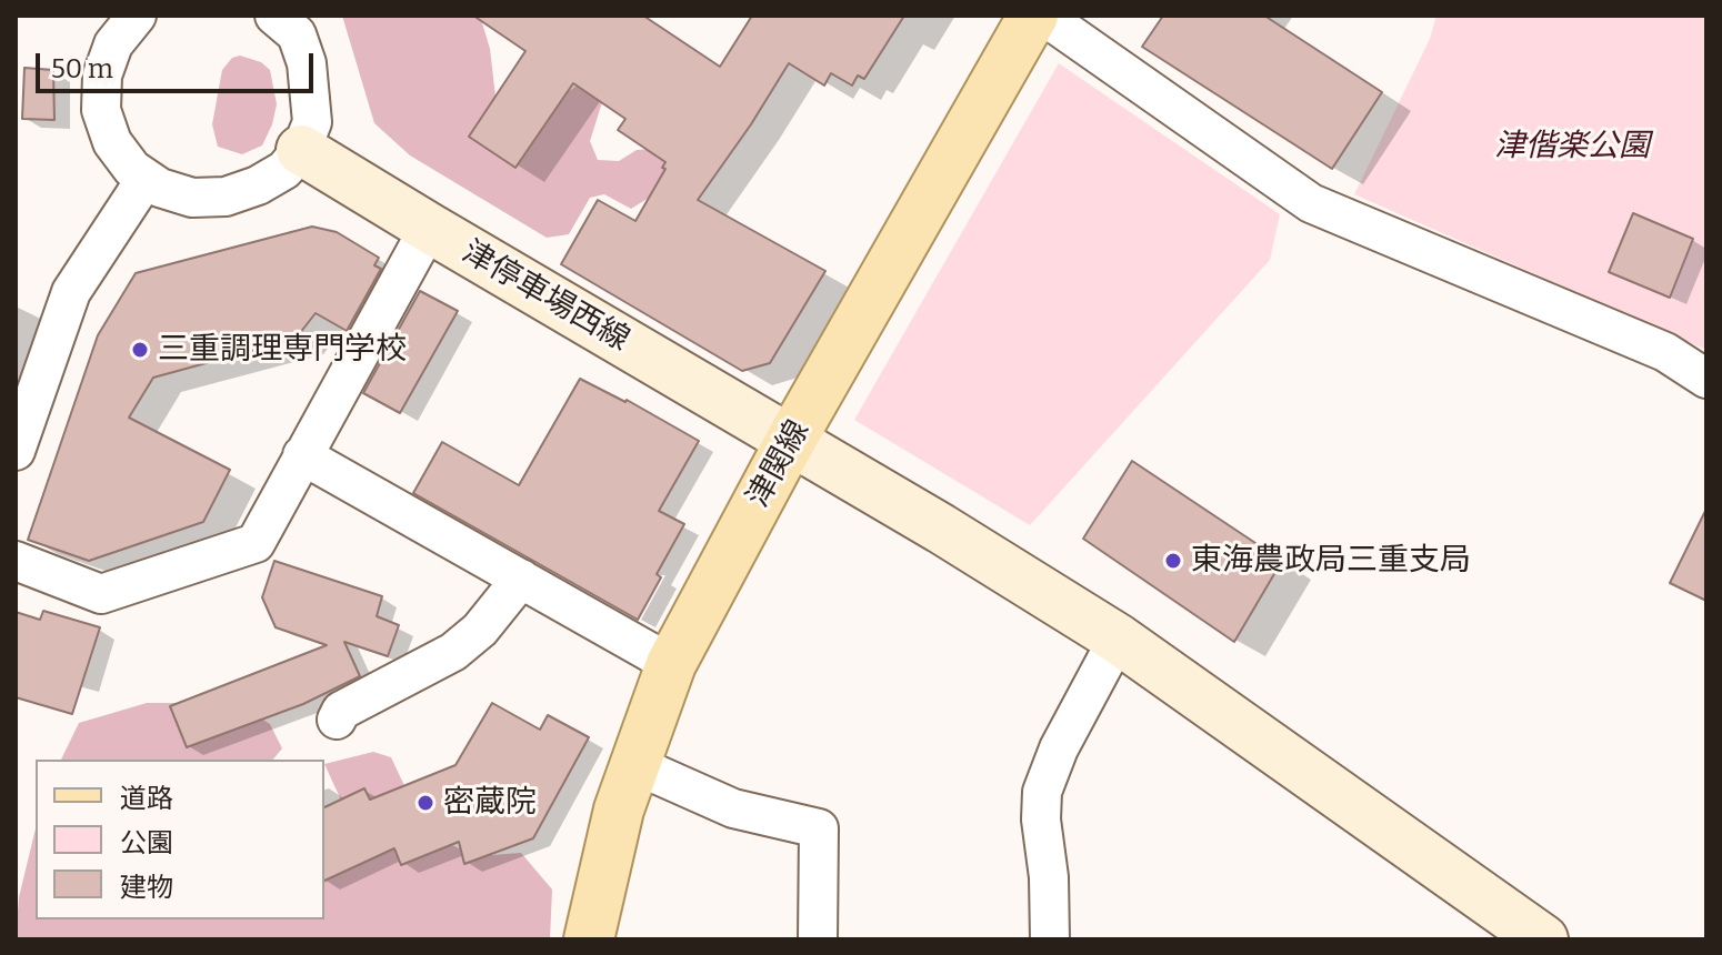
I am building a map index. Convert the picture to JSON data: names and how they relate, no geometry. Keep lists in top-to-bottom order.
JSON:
{
  "streets": {
    "main road": ["津関線"],
    "street": ["津停車場西線"]
  },
  "crossings": [
    ["津停車場西線", "津関線"]
  ],
  "parks": ["津偕楽公園"],
  "places": ["三重調理専門学校", "東海農政局三重支局", "密蔵院"],
  "legend": ["道路", "公園", "建物"],
  "scale_bar": "50 m"
}
